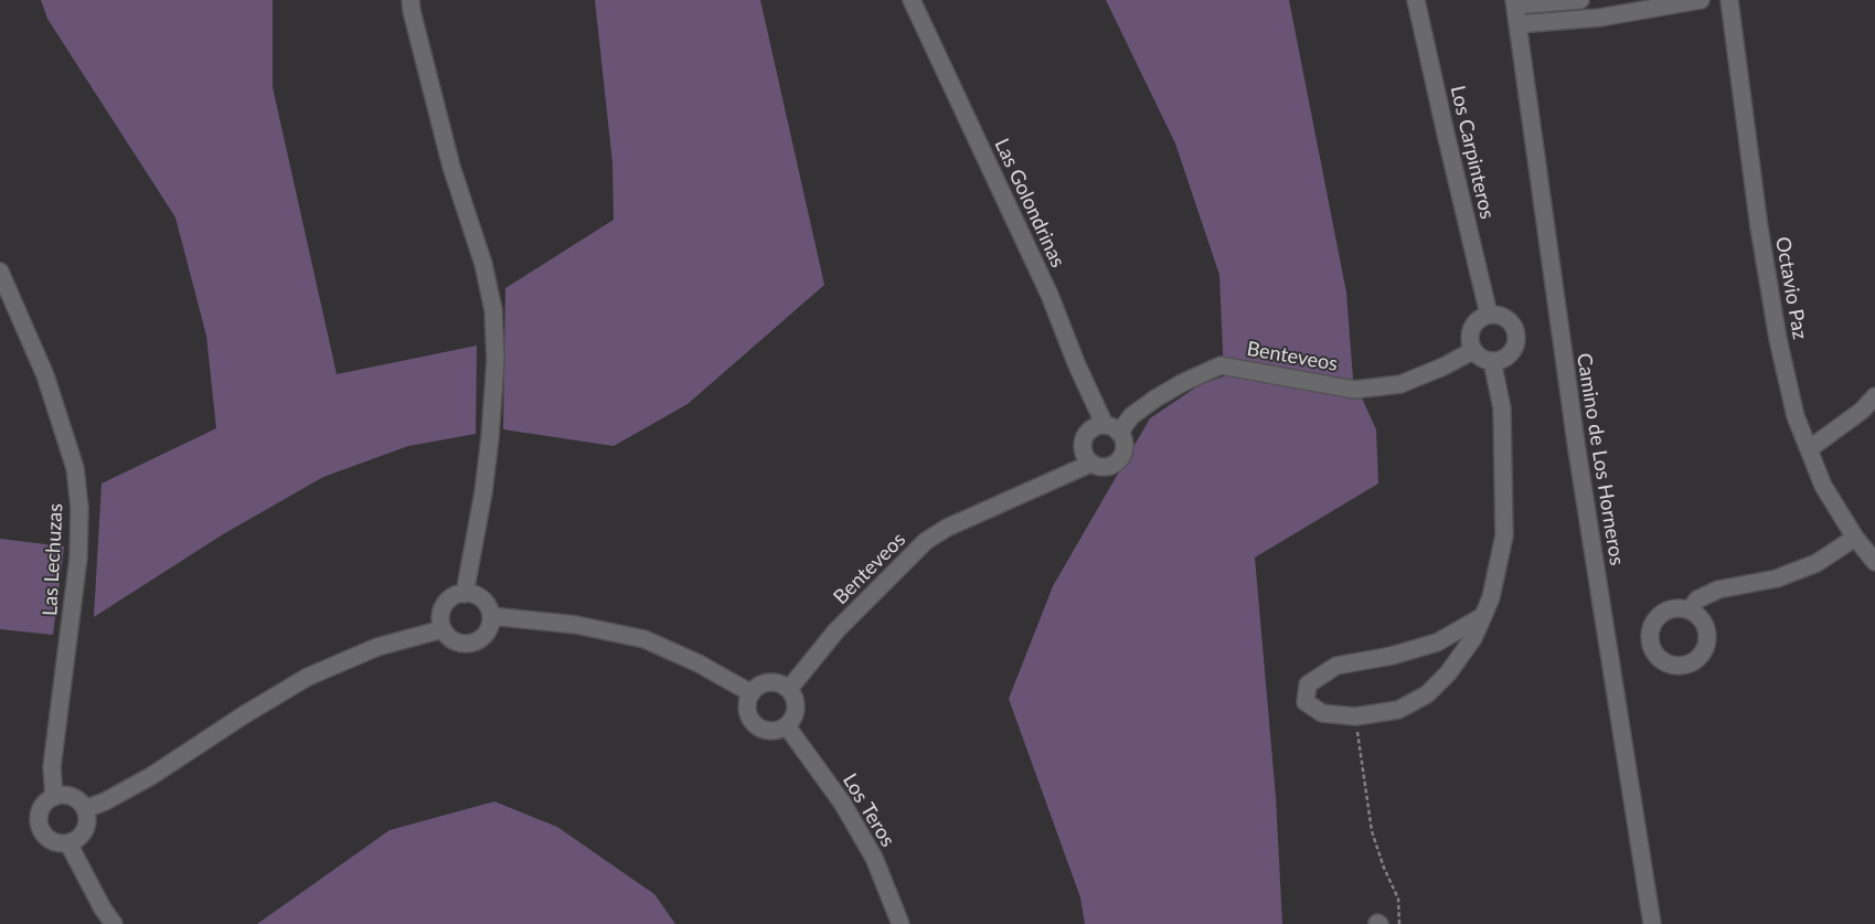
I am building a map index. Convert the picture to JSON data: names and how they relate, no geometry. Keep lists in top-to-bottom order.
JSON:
{
  "streets": {
    "street": [
      "Los Carpinteros",
      "Las Golondrinas",
      "Octavio Paz",
      "Benteveos",
      "Camino de Los Horneros",
      "Las Lechuzas",
      "Los Teros"
    ]
  },
  "crossings": [
    ["Los Carpinteros", "Benteveos"],
    ["Las Golondrinas", "Benteveos"],
    ["Benteveos", "Los Teros"]
  ]
}
